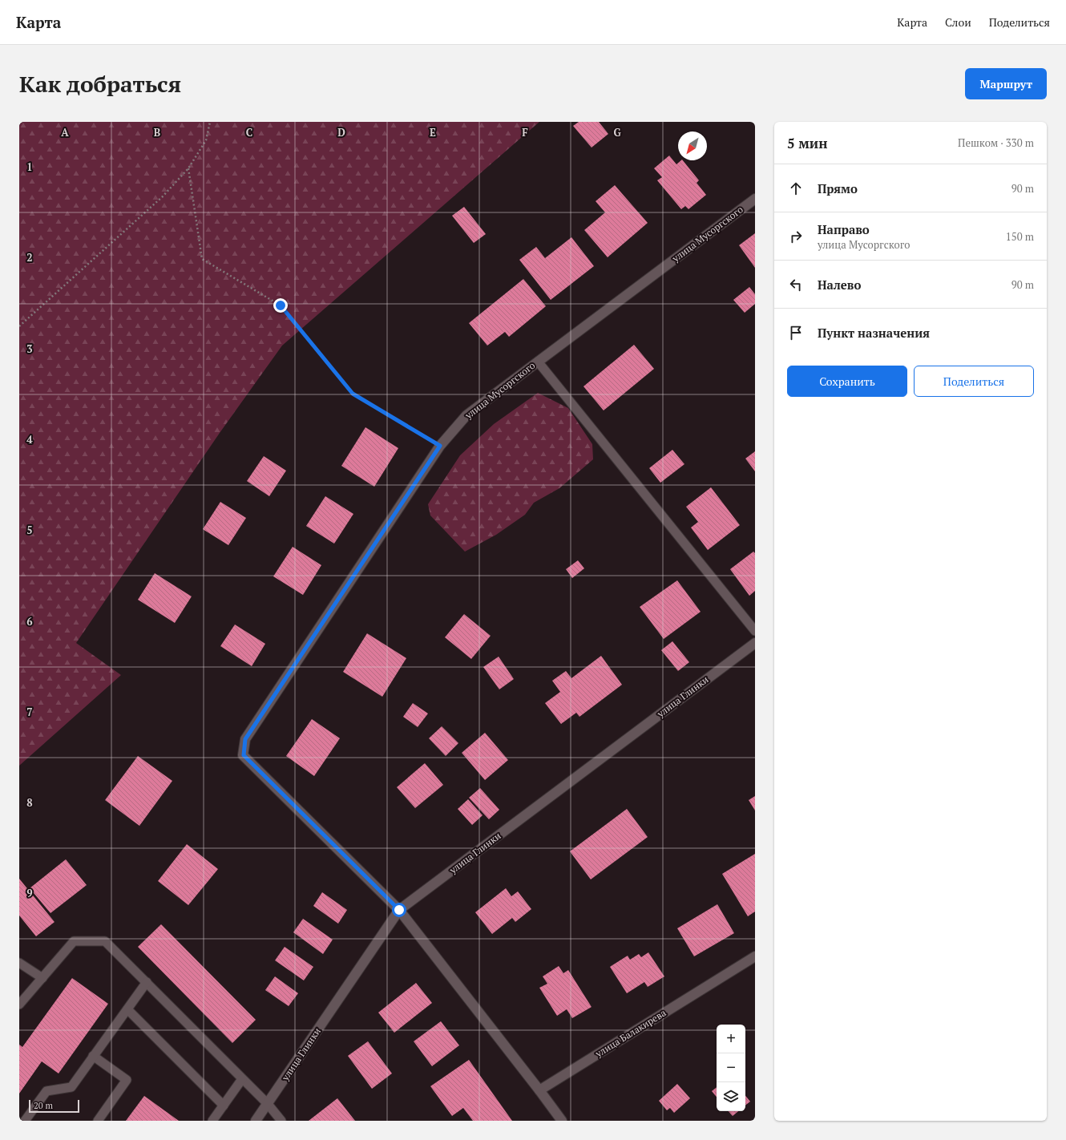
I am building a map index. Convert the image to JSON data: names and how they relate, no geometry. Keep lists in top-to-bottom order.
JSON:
{
  "streets": {
    "street": ["улица Мусоргского", "улица Глинки", "улица Балакирева"]
  },
  "crossings": [
    ["улица Мусоргского", "улица Глинки"]
  ],
  "scale_bar": "20 m",
  "north": "bottom left",
  "page": {
    "header": "Карта",
    "nav": ["Карта", "Слои", "Поделиться"],
    "buttons": [
      "Маршрут",
      ["Сохранить", "Поделиться"]
    ],
    "title": "Как добраться",
    "heading": ["5 мин", "Пешком · 330 m"],
    "list": [
      ["Прямо", "90 m"],
      ["Направо", "улица Мусоргского", "150 m"],
      ["Налево", "90 m"],
      "Пункт назначения"
    ],
    "map_buttons": ["+", "−"],
    "scale": "20 m"
  },
  "grid": {
    "columns": [
      "A",
      "B",
      "C",
      "D",
      "E",
      "F",
      "G"
    ],
    "rows": [
      "1",
      "2",
      "3",
      "4",
      "5",
      "6",
      "7",
      "8",
      "9"
    ]
  }
}
